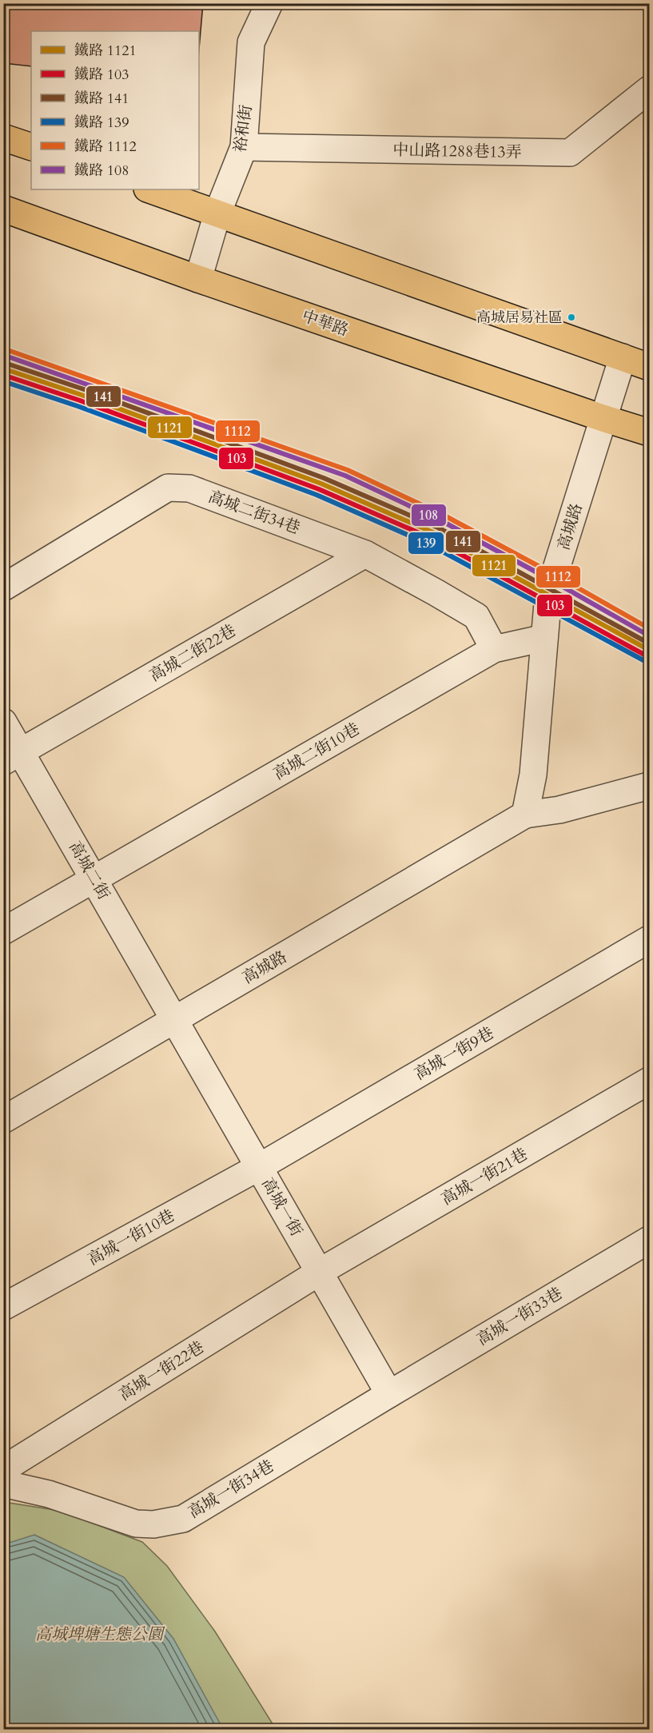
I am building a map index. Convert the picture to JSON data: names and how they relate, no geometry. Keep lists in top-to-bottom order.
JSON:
{
  "streets": {
    "main road": ["中華路"],
    "street": [
      "裕和街",
      "中山路1288巷13弄",
      "高城二街34巷",
      "高城路",
      "高城二街22巷",
      "高城二街10巷",
      "高城二街",
      "高城一街9巷",
      "高城一街21巷",
      "高城一街",
      "高城一街10巷",
      "高城一街33巷",
      "高城一街22巷",
      "高城一街34巷"
    ]
  },
  "crossings": [
    ["裕和街", "中山路1288巷13弄"],
    ["裕和街", "中華路"],
    ["中華路", "高城路"],
    ["高城二街34巷", "高城二街22巷"],
    ["高城二街34巷", "高城二街10巷"],
    ["高城路", "高城二街10巷"],
    ["高城路", "高城二街"],
    ["高城路", "高城一街"],
    ["高城二街22巷", "高城二街"],
    ["高城二街10巷", "高城二街"],
    ["高城二街", "高城一街"],
    ["高城一街9巷", "高城一街"],
    ["高城一街9巷", "高城一街10巷"],
    ["高城一街21巷", "高城一街"],
    ["高城一街21巷", "高城一街22巷"],
    ["高城一街", "高城一街10巷"],
    ["高城一街", "高城一街33巷"],
    ["高城一街", "高城一街22巷"],
    ["高城一街", "高城一街34巷"],
    ["高城一街33巷", "高城一街34巷"]
  ],
  "parks": ["高城埤塘生態公園"],
  "places": ["高城居易社區"],
  "lines": [
    "rail line 1112",
    "rail line 108",
    "rail line 141",
    "rail line 1121",
    "rail line 103",
    "rail line 139"
  ],
  "legend": [
    "鐵路 1121",
    "鐵路 103",
    "鐵路 141",
    "鐵路 139",
    "鐵路 1112",
    "鐵路 108"
  ]
}
